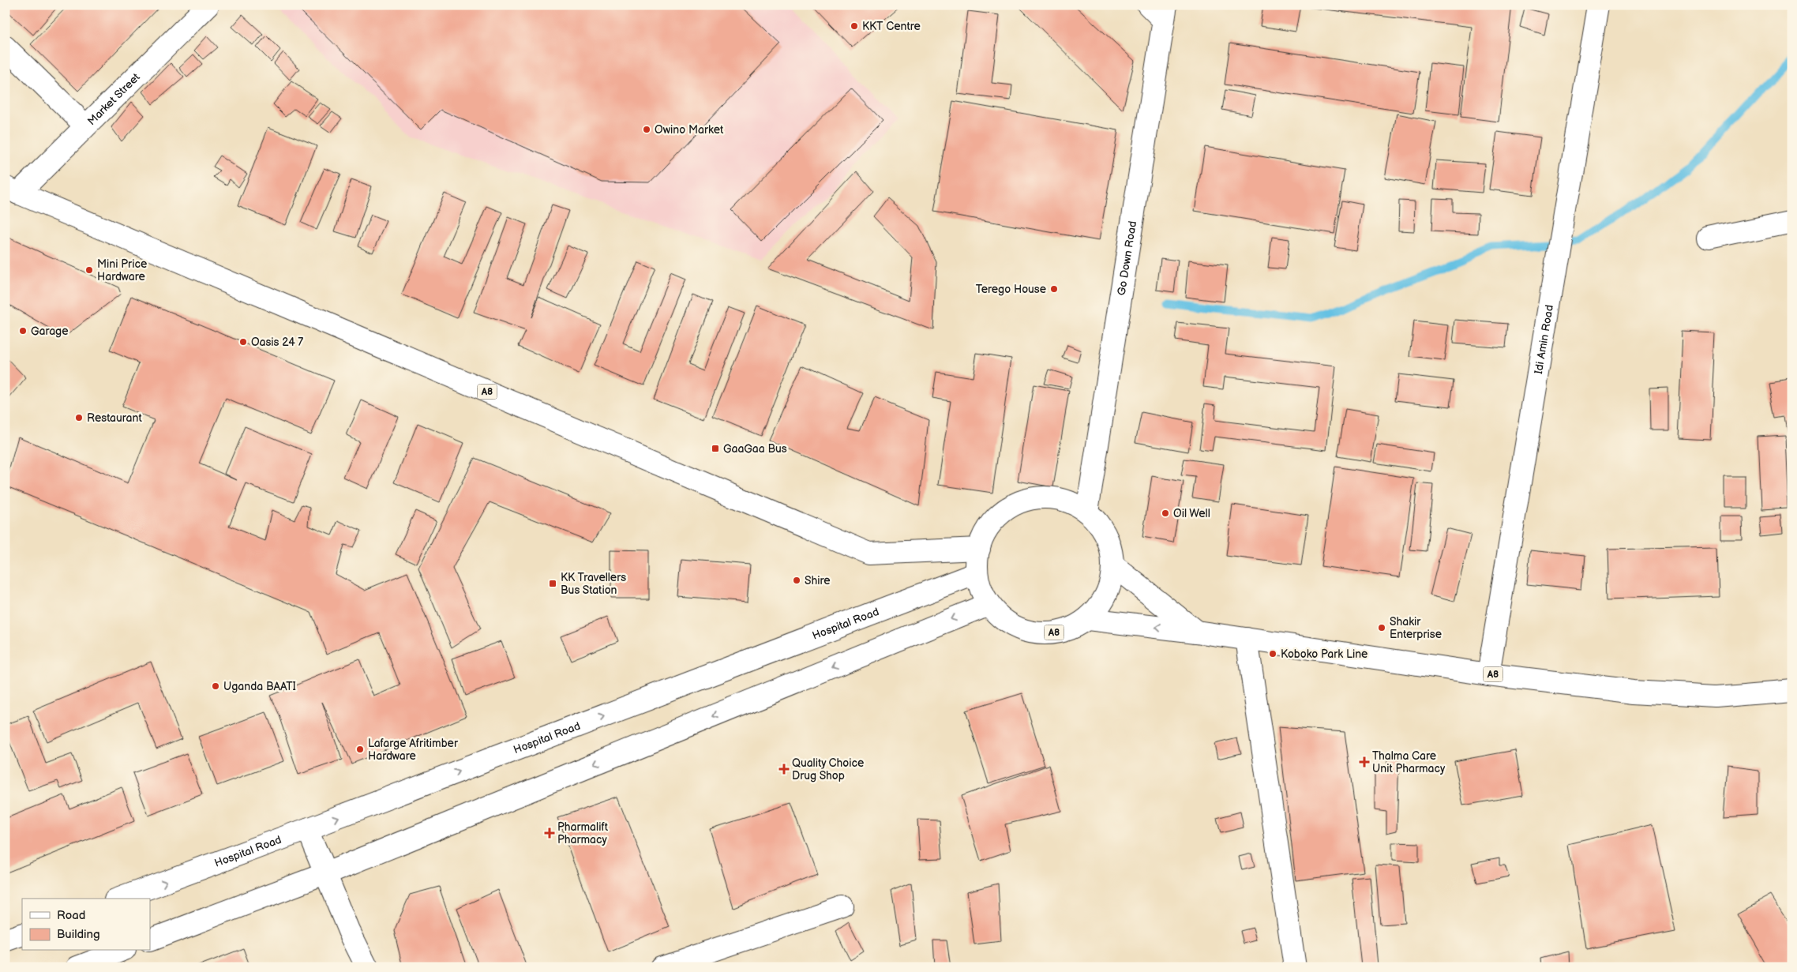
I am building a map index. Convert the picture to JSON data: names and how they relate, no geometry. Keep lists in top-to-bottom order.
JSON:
{
  "streets": {
    "main road": [
      "Market Street",
      "Go Down Road",
      "Idi Amin Road",
      "A8",
      "Hospital Road"
    ]
  },
  "crossings": [
    ["Market Street", "A8"],
    ["Go Down Road", "A8"],
    ["Go Down Road", "Hospital Road"],
    ["Idi Amin Road", "A8"],
    ["A8", "Hospital Road"]
  ],
  "places": {
    "other": [
      "KKT Centre",
      "Owino Market",
      "Mini Price Hardware",
      "Terego House",
      "Garage",
      "Oasis 24 7",
      "Restaurant",
      "Oil Well",
      "Shire",
      "Shakir Enterprise",
      "Koboko Park Line",
      "Uganda BAATI",
      "Lafarge Afritimber Hardware"
    ],
    "transit": ["GaaGaa Bus", "KK Travellers Bus Station"],
    "health": ["Thalma Care Unit Pharmacy", "Quality Choice Drug Shop", "Pharmalift Pharmacy"]
  },
  "legend": ["Road", "Building"]
}
